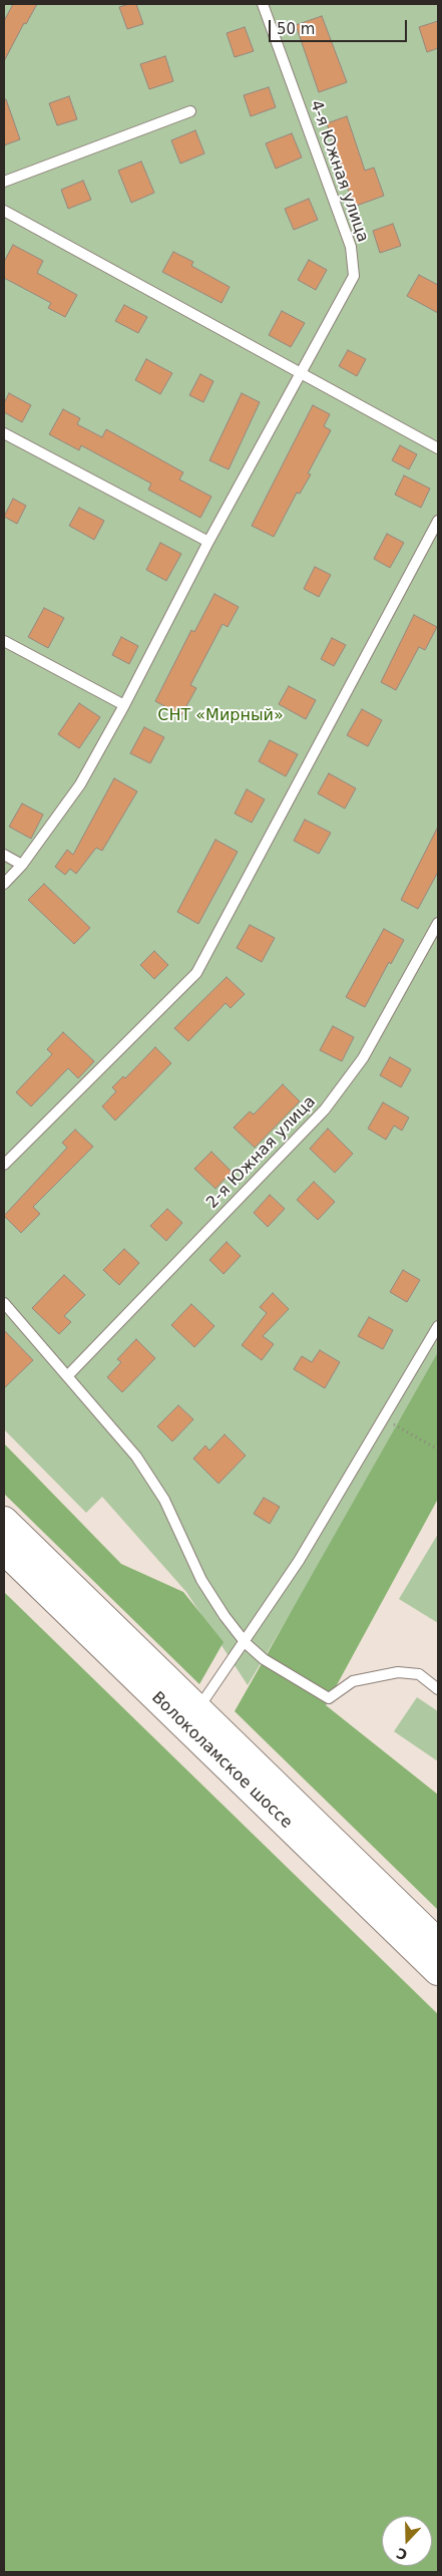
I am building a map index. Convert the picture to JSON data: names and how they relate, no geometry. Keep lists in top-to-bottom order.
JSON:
{
  "streets": {
    "main road": ["Волоколамское шоссе"],
    "lane": ["4-я Южная улица", "2-я Южная улица"]
  },
  "parks": ["СНТ «Мирный»"],
  "scale_bar": "50 m",
  "north": "bottom"
}
